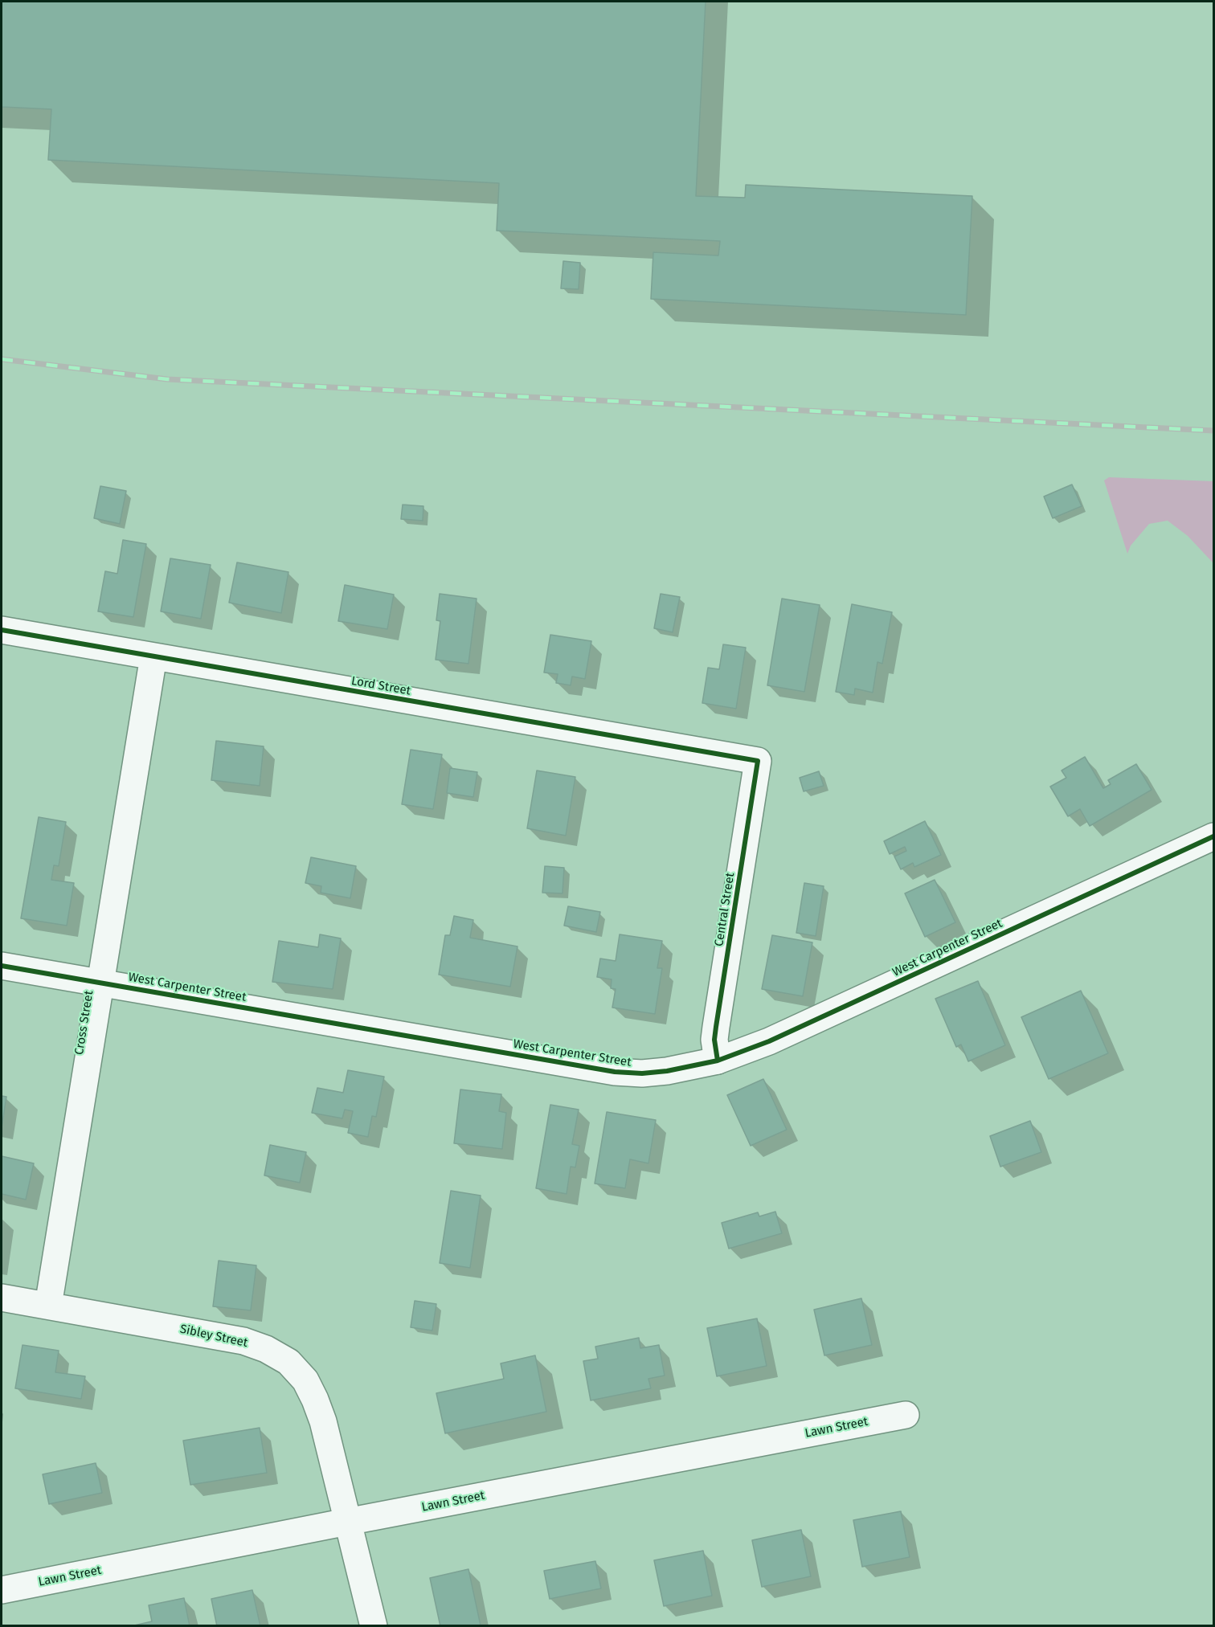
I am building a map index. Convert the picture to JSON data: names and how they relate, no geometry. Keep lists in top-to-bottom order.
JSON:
{
  "streets": {
    "street": [
      "Lord Street",
      "Central Street",
      "West Carpenter Street",
      "Cross Street",
      "Sibley Street",
      "Lawn Street"
    ]
  },
  "crossings": [
    ["Lord Street", "Central Street"],
    ["Lord Street", "Cross Street"],
    ["Central Street", "West Carpenter Street"],
    ["West Carpenter Street", "Cross Street"],
    ["Cross Street", "Sibley Street"],
    ["Sibley Street", "Lawn Street"]
  ]
}
